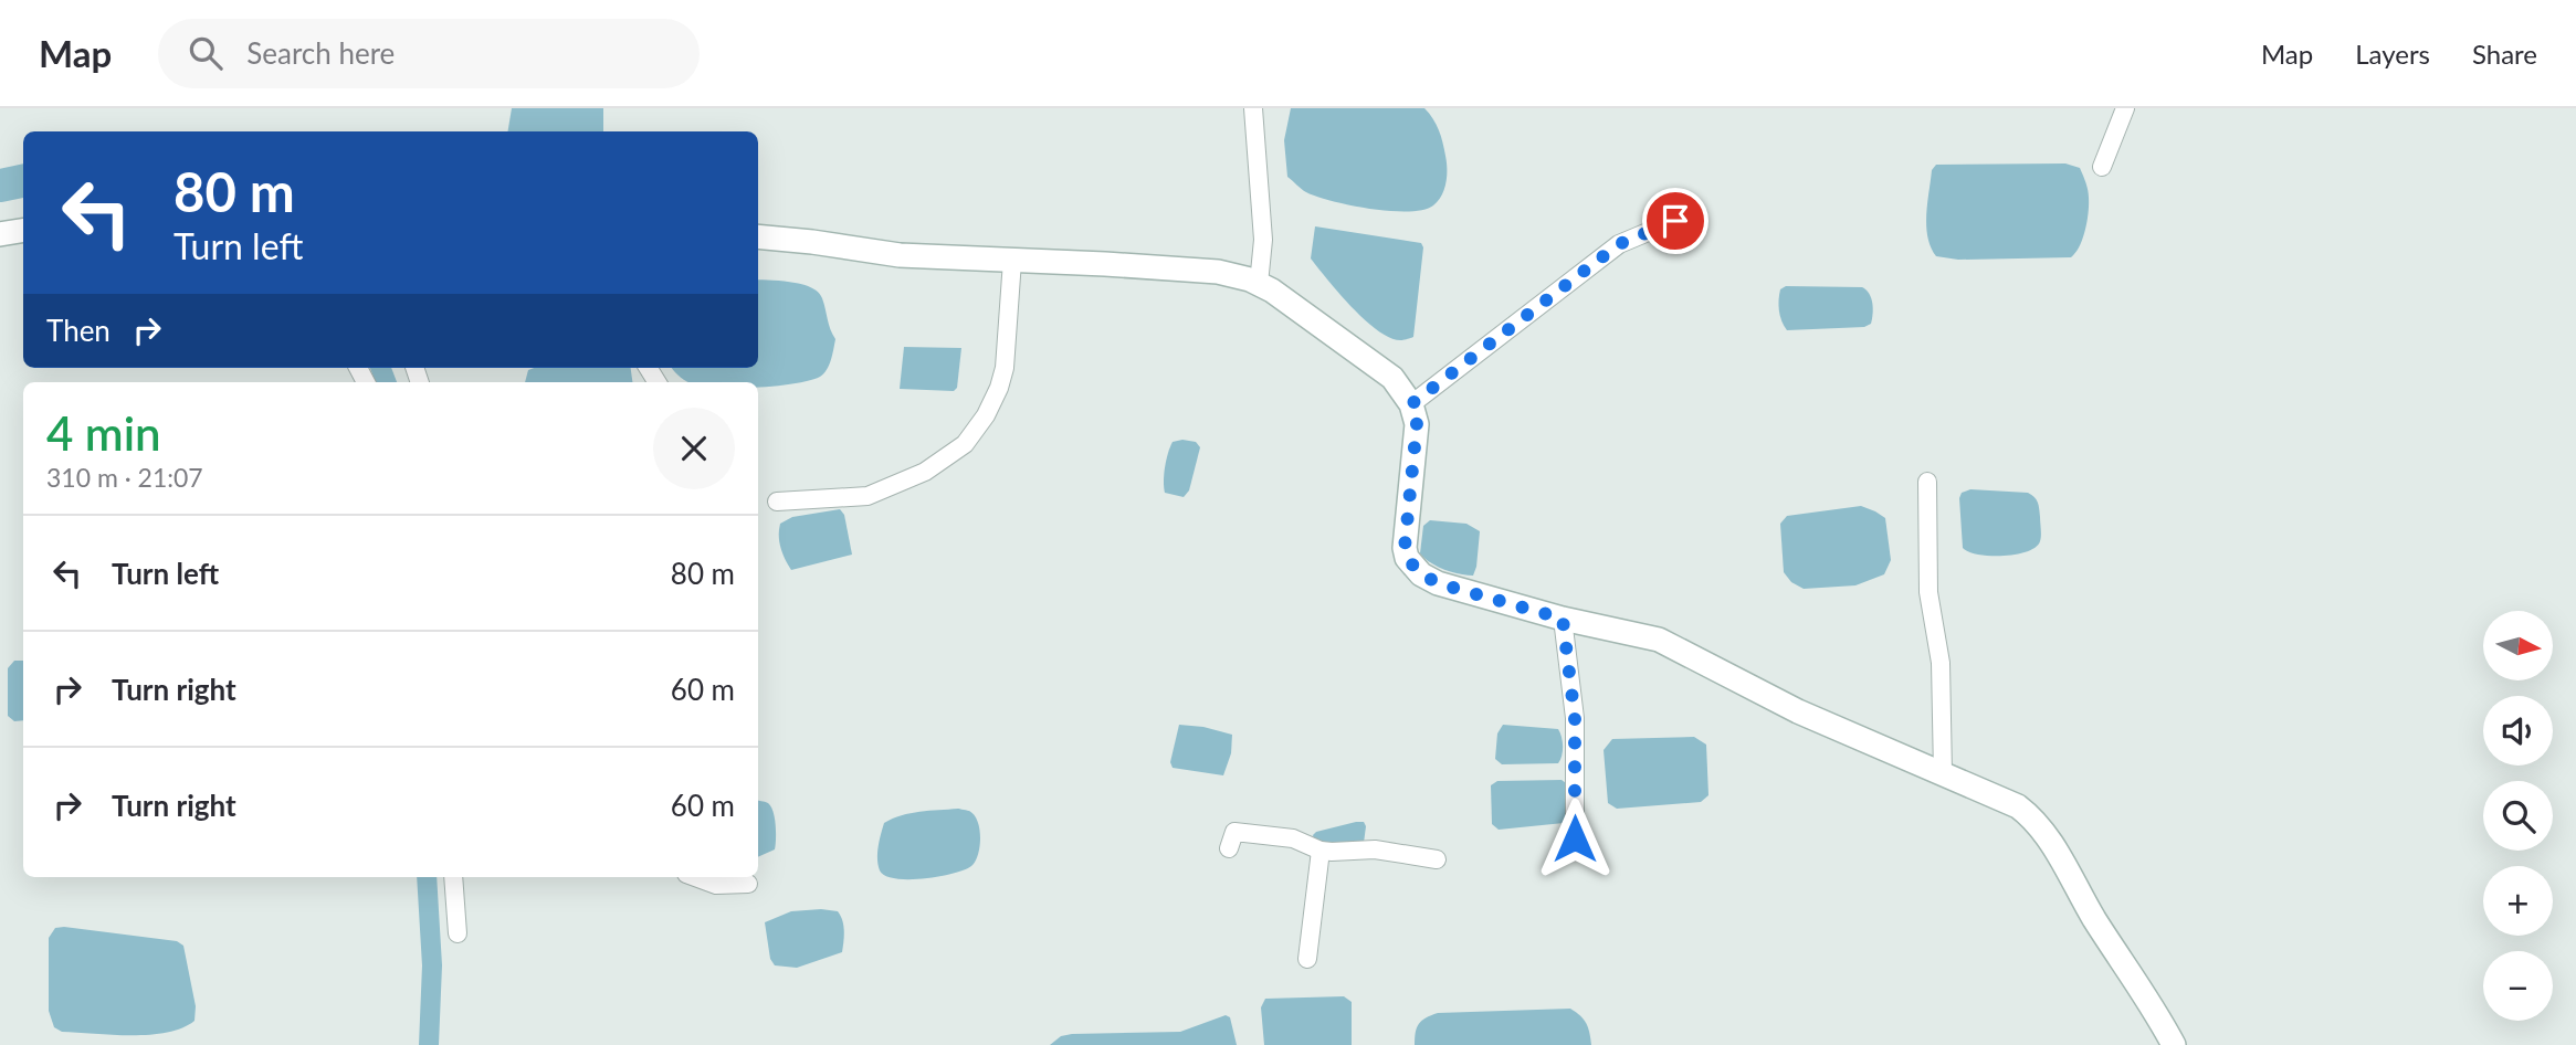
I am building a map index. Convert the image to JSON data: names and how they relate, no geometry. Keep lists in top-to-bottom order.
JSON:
{
  "north": "right",
  "page": {
    "header": "Map",
    "search": "Search here",
    "nav": ["Map", "Layers", "Share"],
    "turn": ["80 m", "Turn left"],
    "then": "Then",
    "heading": ["4 min", "310 m · 21:07"],
    "list": [
      {
        "name": "Turn left",
        "value": "80 m"
      },
      {
        "name": "Turn right",
        "value": "60 m"
      },
      {
        "name": "Turn right",
        "value": "60 m"
      }
    ],
    "map_buttons": ["+", "−"]
  }
}
